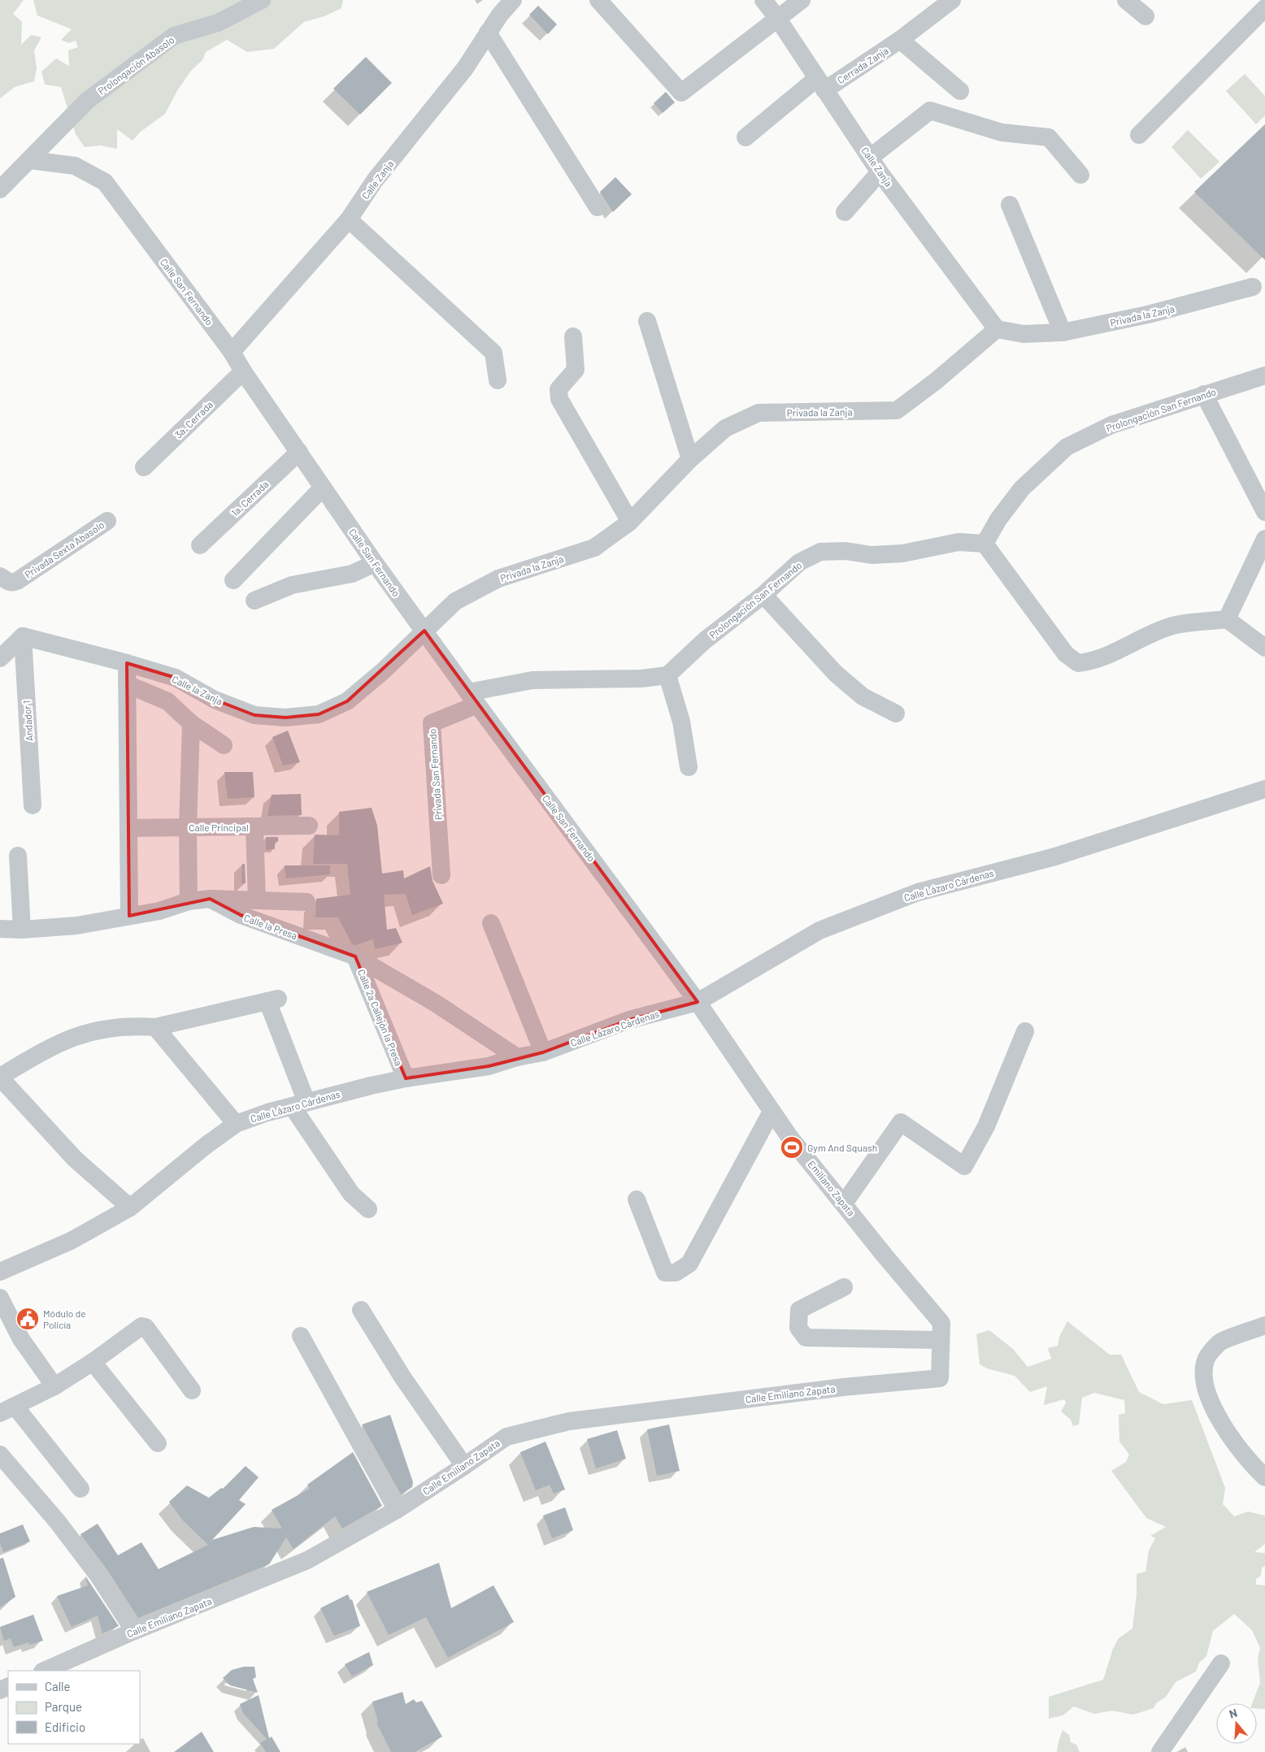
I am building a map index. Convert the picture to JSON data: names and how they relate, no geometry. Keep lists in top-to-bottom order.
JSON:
{
  "streets": {
    "street": [
      "Prolongación Abasolo",
      "Cerrada Zanja",
      "Calle Zanja",
      "Calle San Fernando",
      "Privada la Zanja",
      "Prolongación San Fernando",
      "3a. Cerrada",
      "1a. Cerrada",
      "Privada Sexta Abasolo",
      "Calle la Zanja",
      "Andador 1",
      "Privada San Fernando",
      "Calle Principal",
      "Calle Lázaro Cárdenas",
      "Calle la Presa",
      "Calle 2a Callejón la Presa",
      "Emiliano Zapata",
      "Calle Emiliano Zapata"
    ]
  },
  "crossings": [
    ["Prolongación Abasolo", "Calle San Fernando"],
    ["Cerrada Zanja", "Calle Zanja"],
    ["Calle Zanja", "Calle San Fernando"],
    ["Calle Zanja", "Privada la Zanja"],
    ["Calle San Fernando", "Privada la Zanja"],
    ["Calle San Fernando", "3a. Cerrada"],
    ["Calle San Fernando", "1a. Cerrada"],
    ["Calle San Fernando", "Calle la Zanja"],
    ["Calle San Fernando", "Privada San Fernando"],
    ["Calle San Fernando", "Calle Lázaro Cárdenas"],
    ["Calle San Fernando", "Emiliano Zapata"],
    ["Privada la Zanja", "Calle la Zanja"],
    ["Calle la Zanja", "Andador 1"],
    ["Calle Lázaro Cárdenas", "Calle la Presa"],
    ["Calle Lázaro Cárdenas", "Calle 2a Callejón la Presa"],
    ["Calle Lázaro Cárdenas", "Emiliano Zapata"],
    ["Calle la Presa", "Calle 2a Callejón la Presa"],
    ["Emiliano Zapata", "Calle Emiliano Zapata"]
  ],
  "places": {
    "sports": ["Gym And Squash"],
    "public building": ["Módulo de Policía"]
  },
  "legend": ["Calle", "Parque", "Edificio"],
  "north": "top"
}
